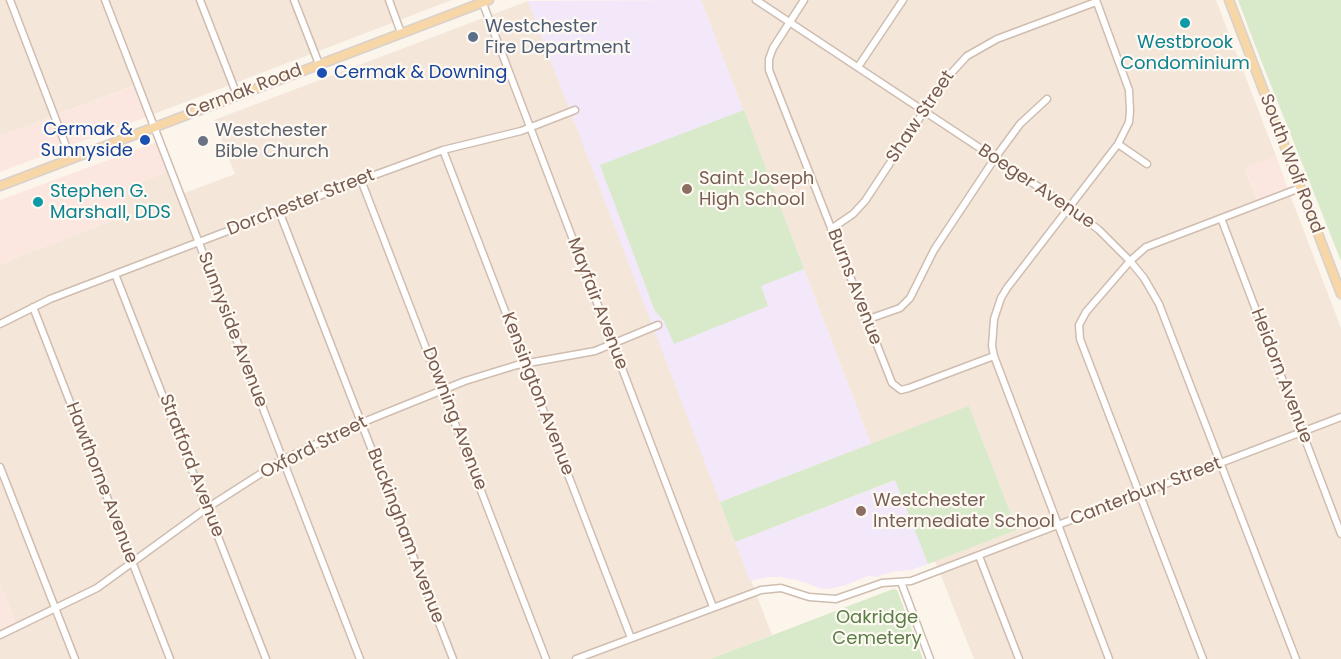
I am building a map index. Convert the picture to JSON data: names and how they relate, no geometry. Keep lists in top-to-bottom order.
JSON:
{
  "streets": {
    "main road": ["Cermak Road", "South Wolf Road"],
    "street": [
      "Shaw Street",
      "Boeger Avenue",
      "Dorchester Street",
      "Burns Avenue",
      "Mayfair Avenue",
      "Sunnyside Avenue",
      "Heidorn Avenue",
      "Kensington Avenue",
      "Downing Avenue",
      "Oxford Street",
      "Stratford Avenue",
      "Hawthorne Avenue",
      "Canterbury Street",
      "Buckingham Avenue"
    ]
  },
  "crossings": [
    ["Cermak Road", "Mayfair Avenue"],
    ["Cermak Road", "Sunnyside Avenue"],
    ["Shaw Street", "Boeger Avenue"],
    ["Shaw Street", "Burns Avenue"],
    ["Boeger Avenue", "Burns Avenue"],
    ["Boeger Avenue", "Canterbury Street"],
    ["Dorchester Street", "Mayfair Avenue"],
    ["Dorchester Street", "Sunnyside Avenue"],
    ["Dorchester Street", "Kensington Avenue"],
    ["Dorchester Street", "Downing Avenue"],
    ["Dorchester Street", "Stratford Avenue"],
    ["Dorchester Street", "Hawthorne Avenue"],
    ["Dorchester Street", "Buckingham Avenue"],
    ["Mayfair Avenue", "Oxford Street"],
    ["Mayfair Avenue", "Canterbury Street"],
    ["Sunnyside Avenue", "Oxford Street"],
    ["Heidorn Avenue", "Canterbury Street"],
    ["Kensington Avenue", "Oxford Street"],
    ["Kensington Avenue", "Canterbury Street"],
    ["Downing Avenue", "Oxford Street"],
    ["Oxford Street", "Stratford Avenue"],
    ["Oxford Street", "Hawthorne Avenue"],
    ["Oxford Street", "Buckingham Avenue"]
  ],
  "parks": ["Oakridge Cemetery"],
  "places": [
    "Westbrook Condominium",
    "Westchester Fire Department",
    "Cermak & Downing",
    "Cermak & Sunnyside",
    "Westchester Bible Church",
    "Saint Joseph High School",
    "Stephen G. Marshall, DDS",
    "Westchester Intermediate School"
  ]
}
